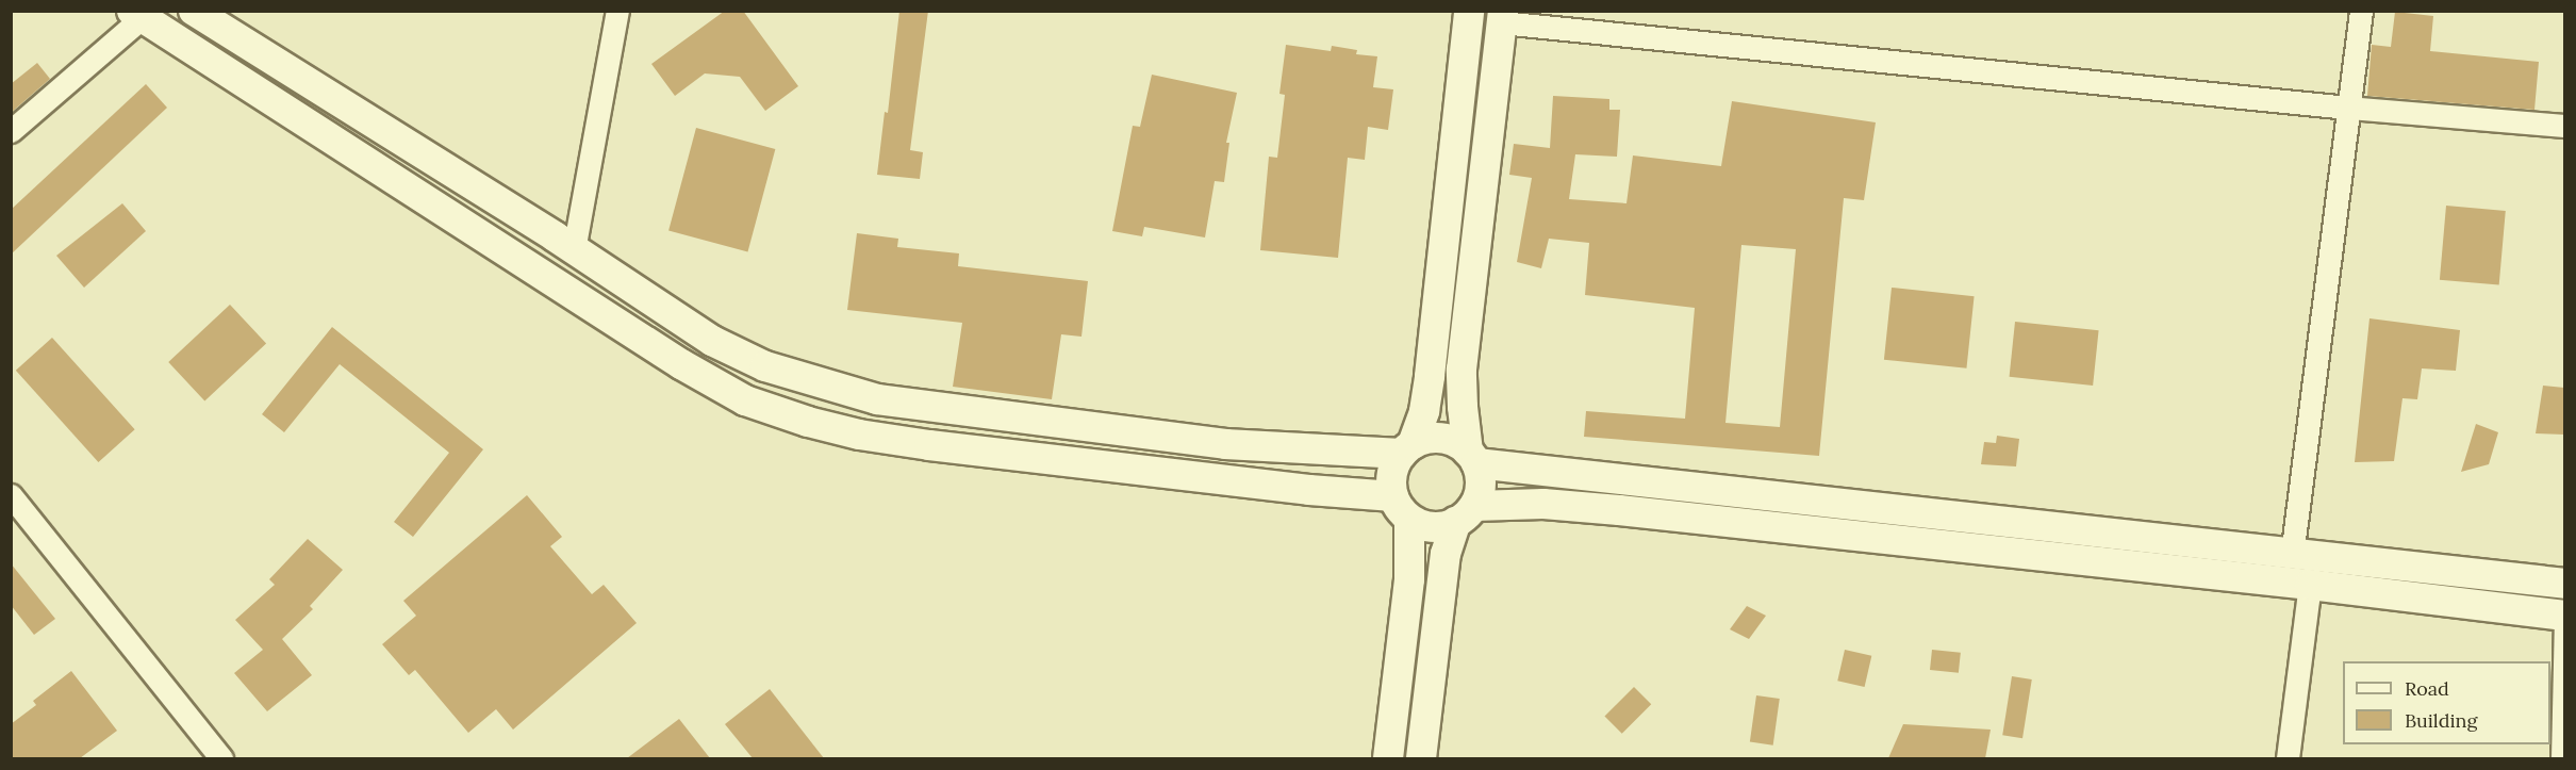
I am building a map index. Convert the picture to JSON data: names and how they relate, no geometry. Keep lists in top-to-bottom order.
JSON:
{
  "legend": ["Road", "Building"]
}
